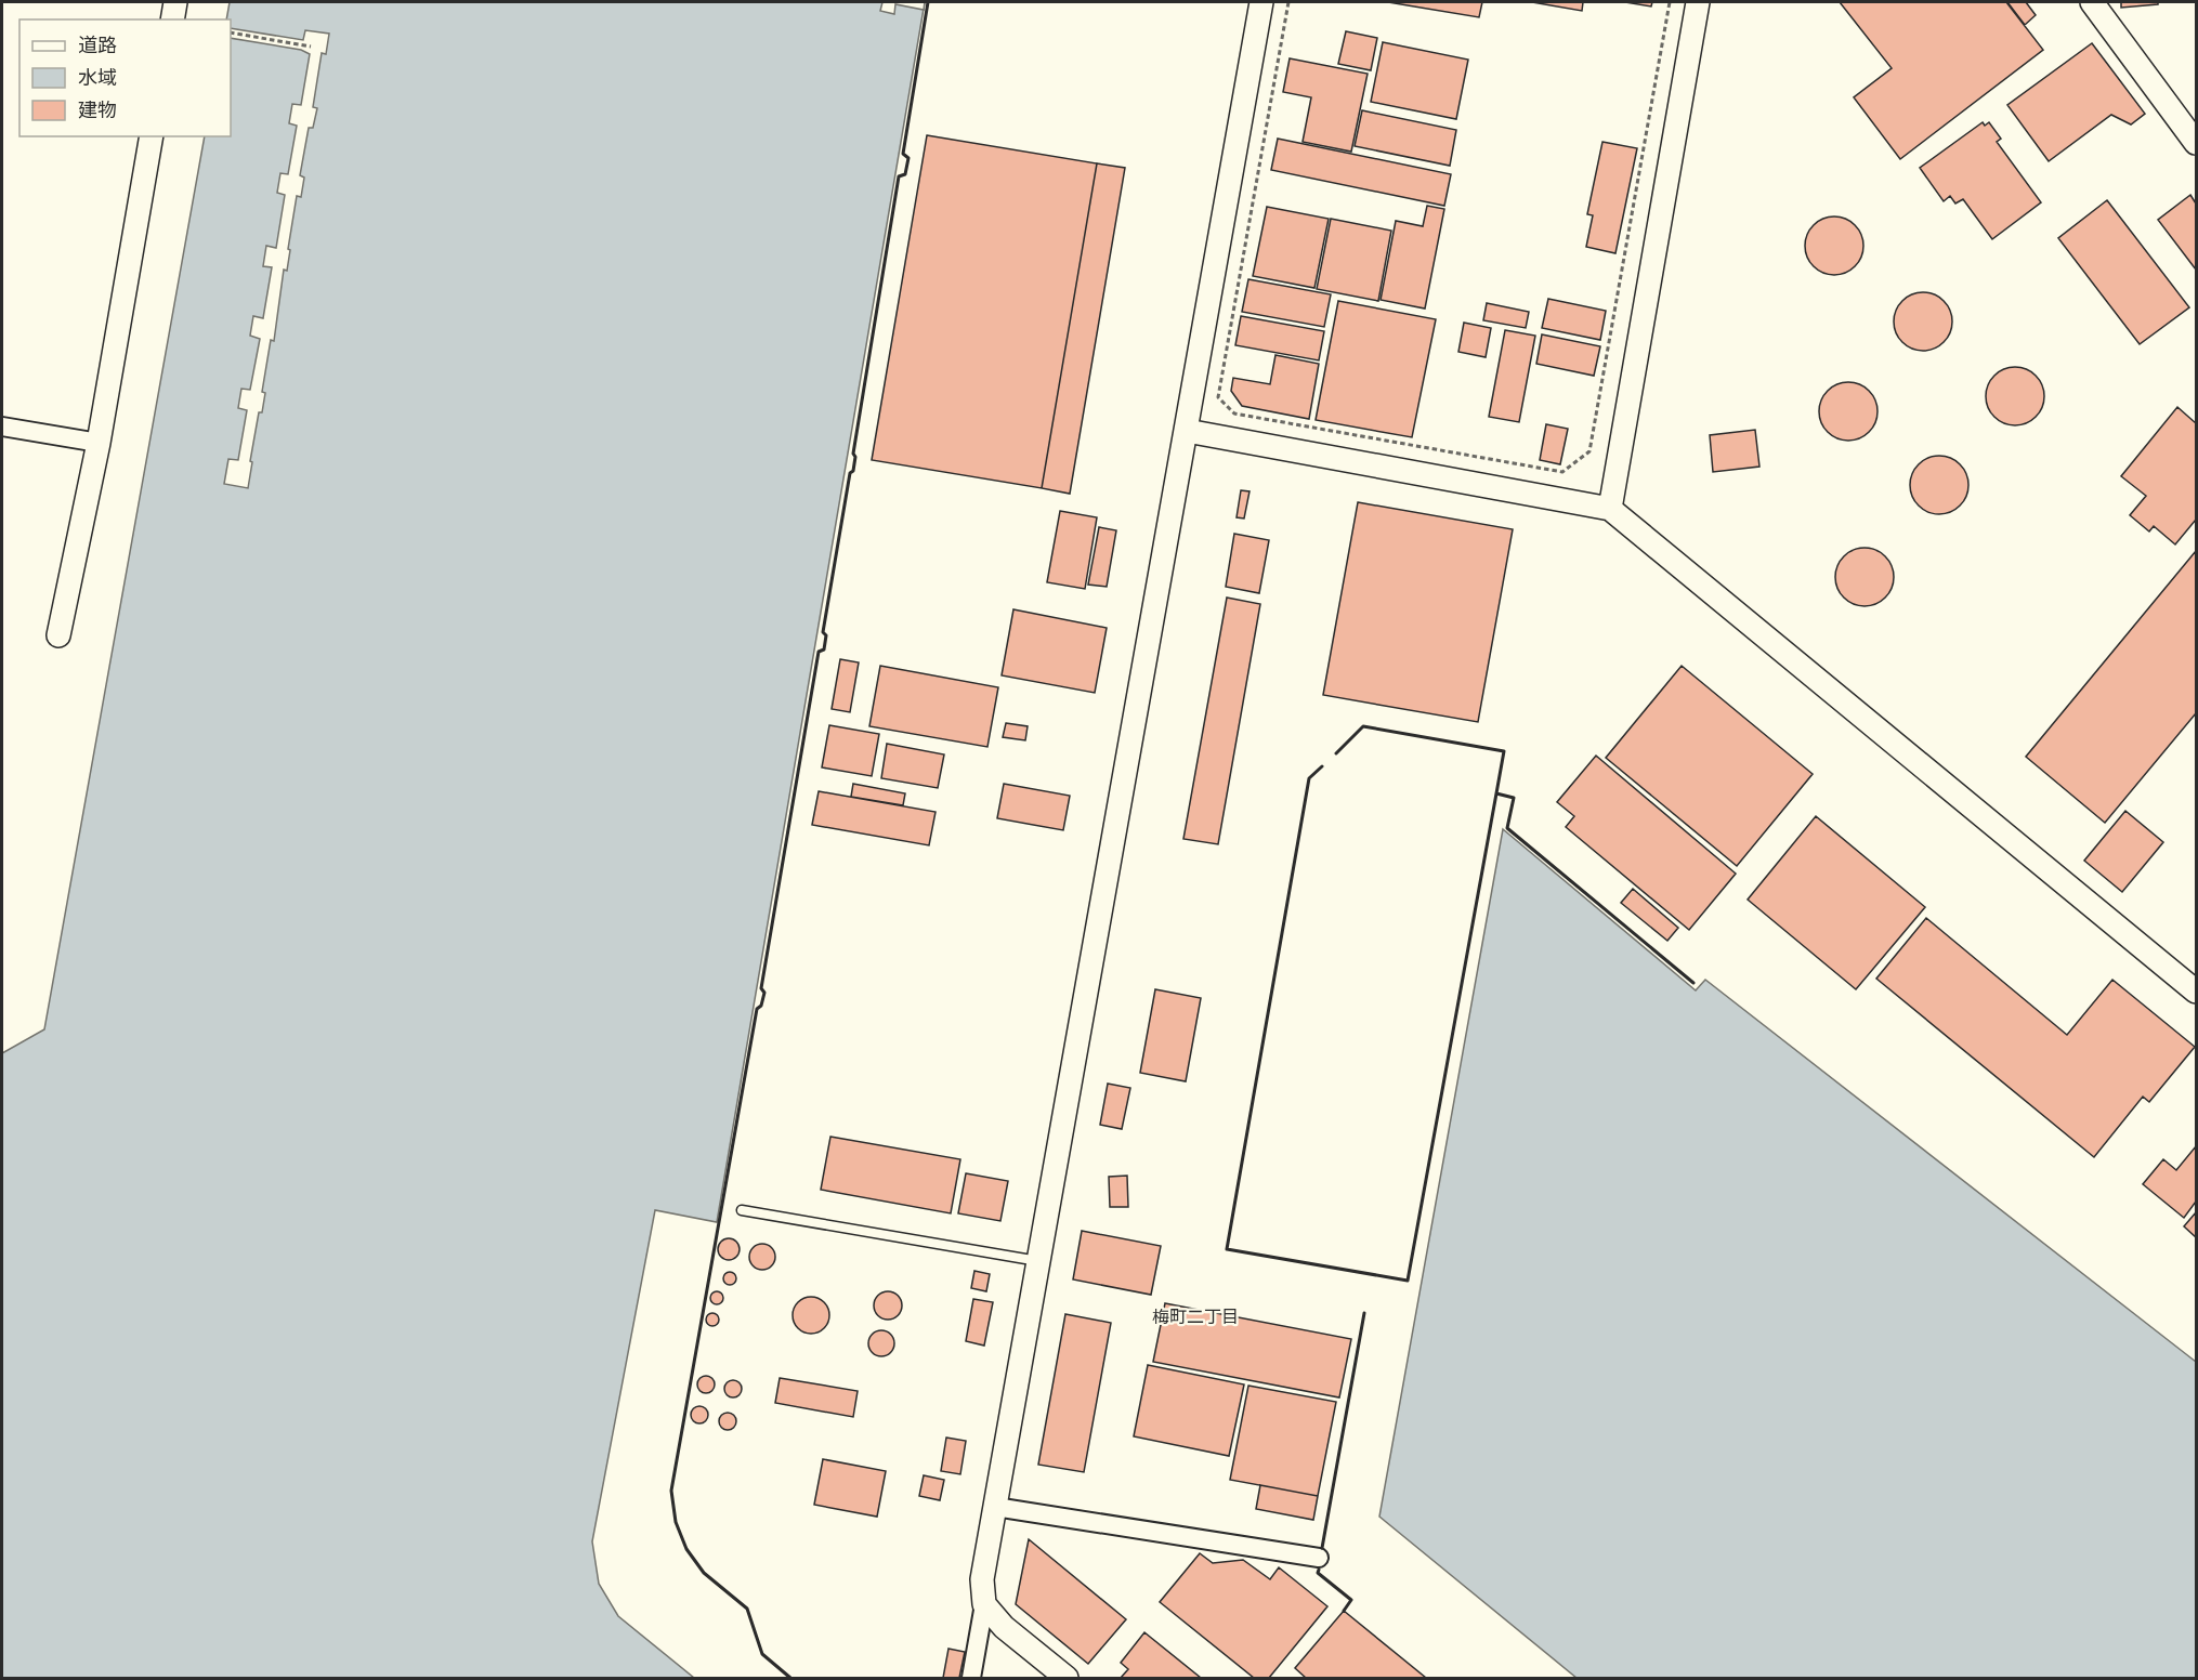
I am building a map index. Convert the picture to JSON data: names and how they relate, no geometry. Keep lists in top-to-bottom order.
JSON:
{
  "districts": ["梅町二丁目"],
  "legend": ["道路", "水域", "建物"]
}
